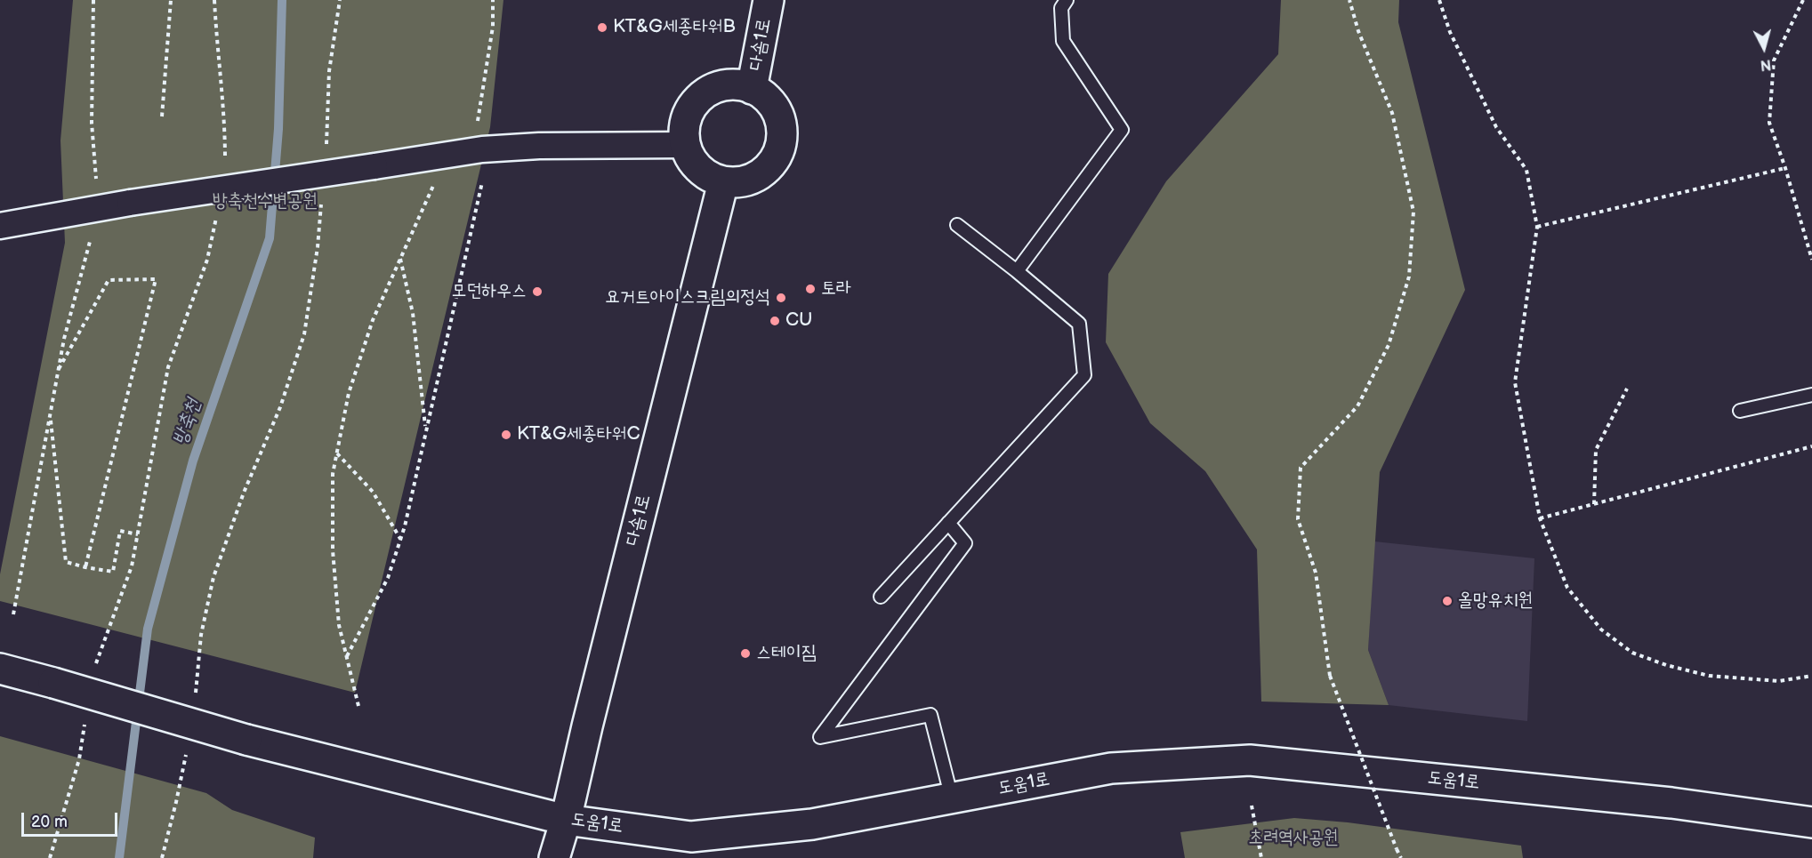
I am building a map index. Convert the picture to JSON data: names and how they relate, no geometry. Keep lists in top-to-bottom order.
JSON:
{
  "streets": {
    "street": ["다솜1로", "도움1로"]
  },
  "crossings": [
    ["다솜1로", "도움1로"]
  ],
  "water": ["방축천"],
  "parks": ["방축천수변공원", "초려역사공원"],
  "places": [
    "KT&G세종타워B",
    "토라",
    "모던하우스",
    "요거트아이스크림의정석",
    "CU",
    "KT&G세종타워C",
    "올망유치원",
    "스테이짐"
  ],
  "scale_bar": "20 m",
  "north": "bottom"
}
